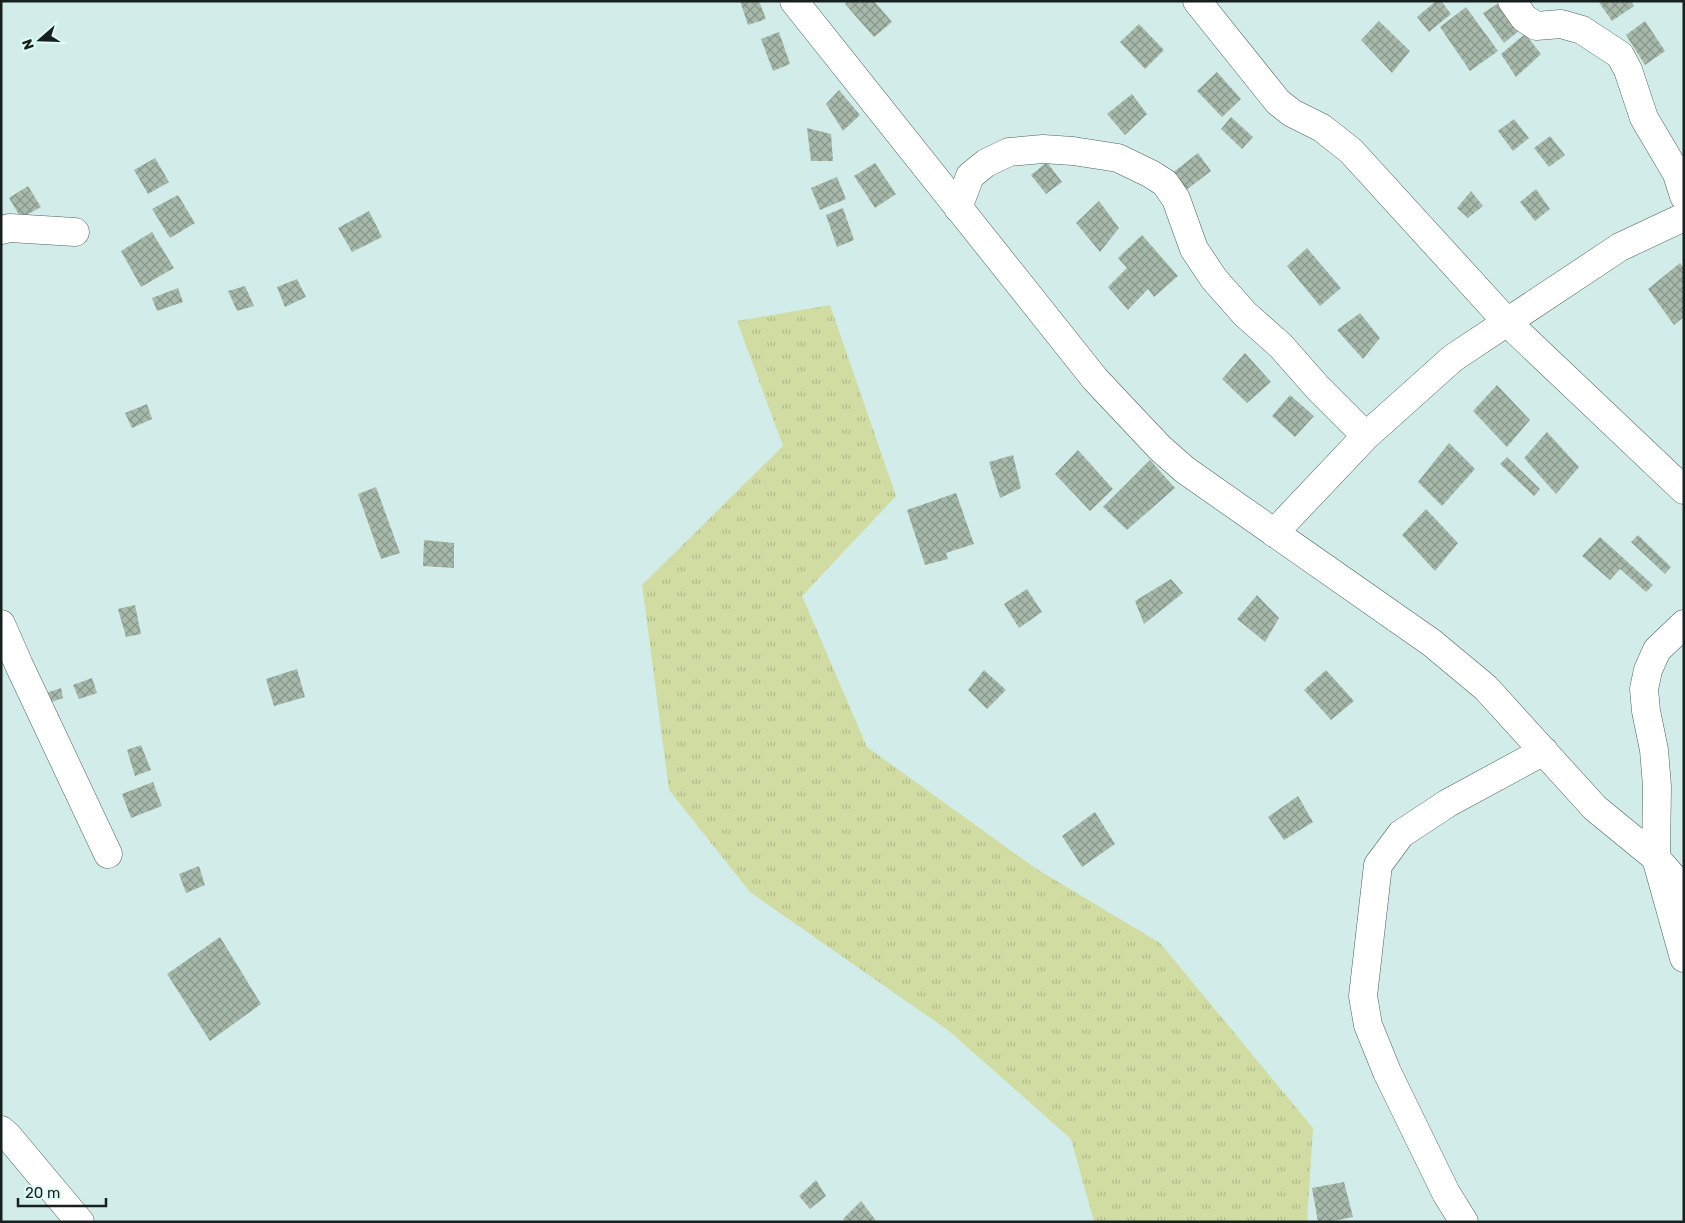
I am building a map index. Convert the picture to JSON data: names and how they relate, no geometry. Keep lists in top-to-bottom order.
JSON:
{
  "scale_bar": "20 m",
  "north": "left"
}
